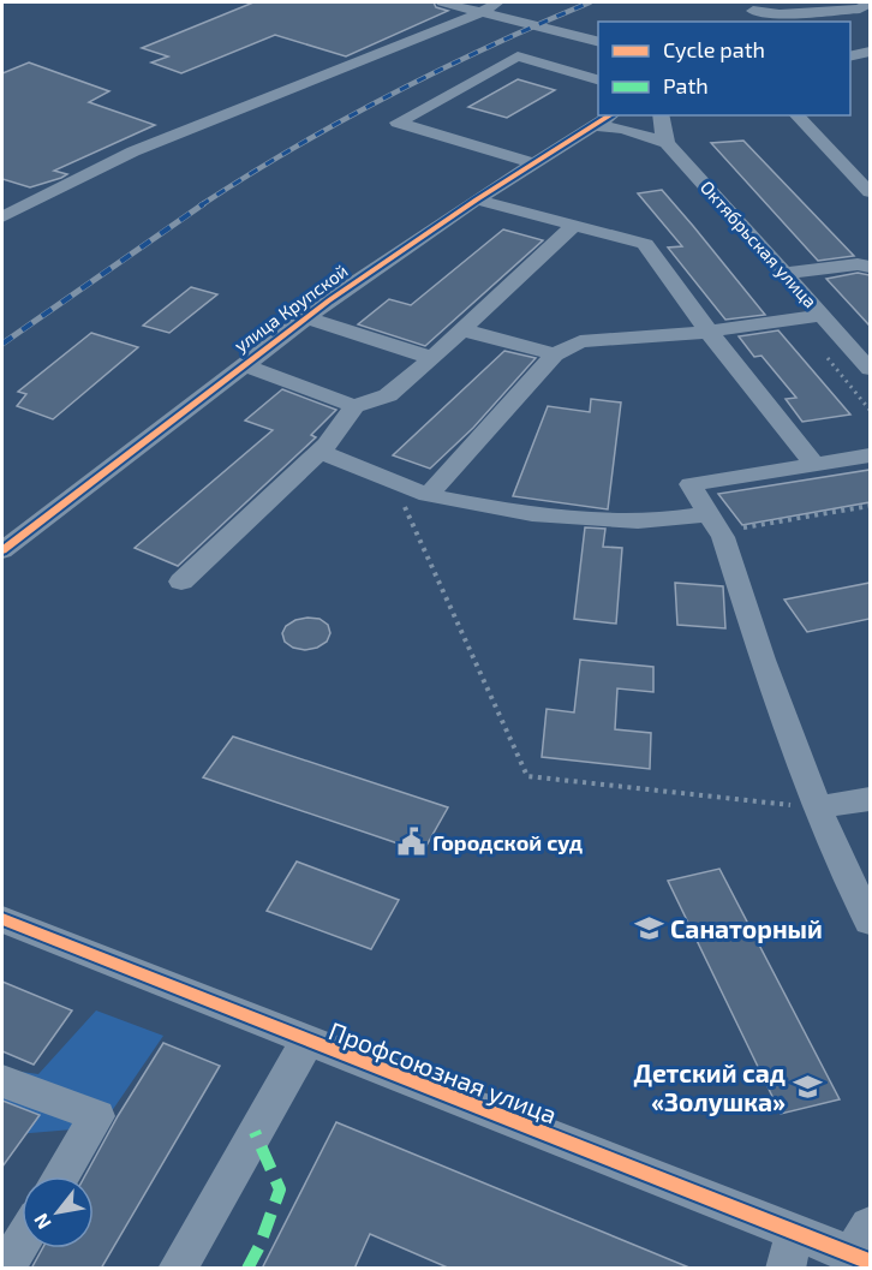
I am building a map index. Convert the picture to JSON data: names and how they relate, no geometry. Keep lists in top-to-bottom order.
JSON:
{
  "streets": {
    "street": ["Октябрьская улица", "улица Крупской", "Профсоюзная улица"]
  },
  "places": {
    "public building": ["Городской суд"],
    "school or university": ["Санаторный", "Детский сад «Золушка»"]
  },
  "legend": ["Cycle path", "Path"],
  "north": "bottom left"
}
